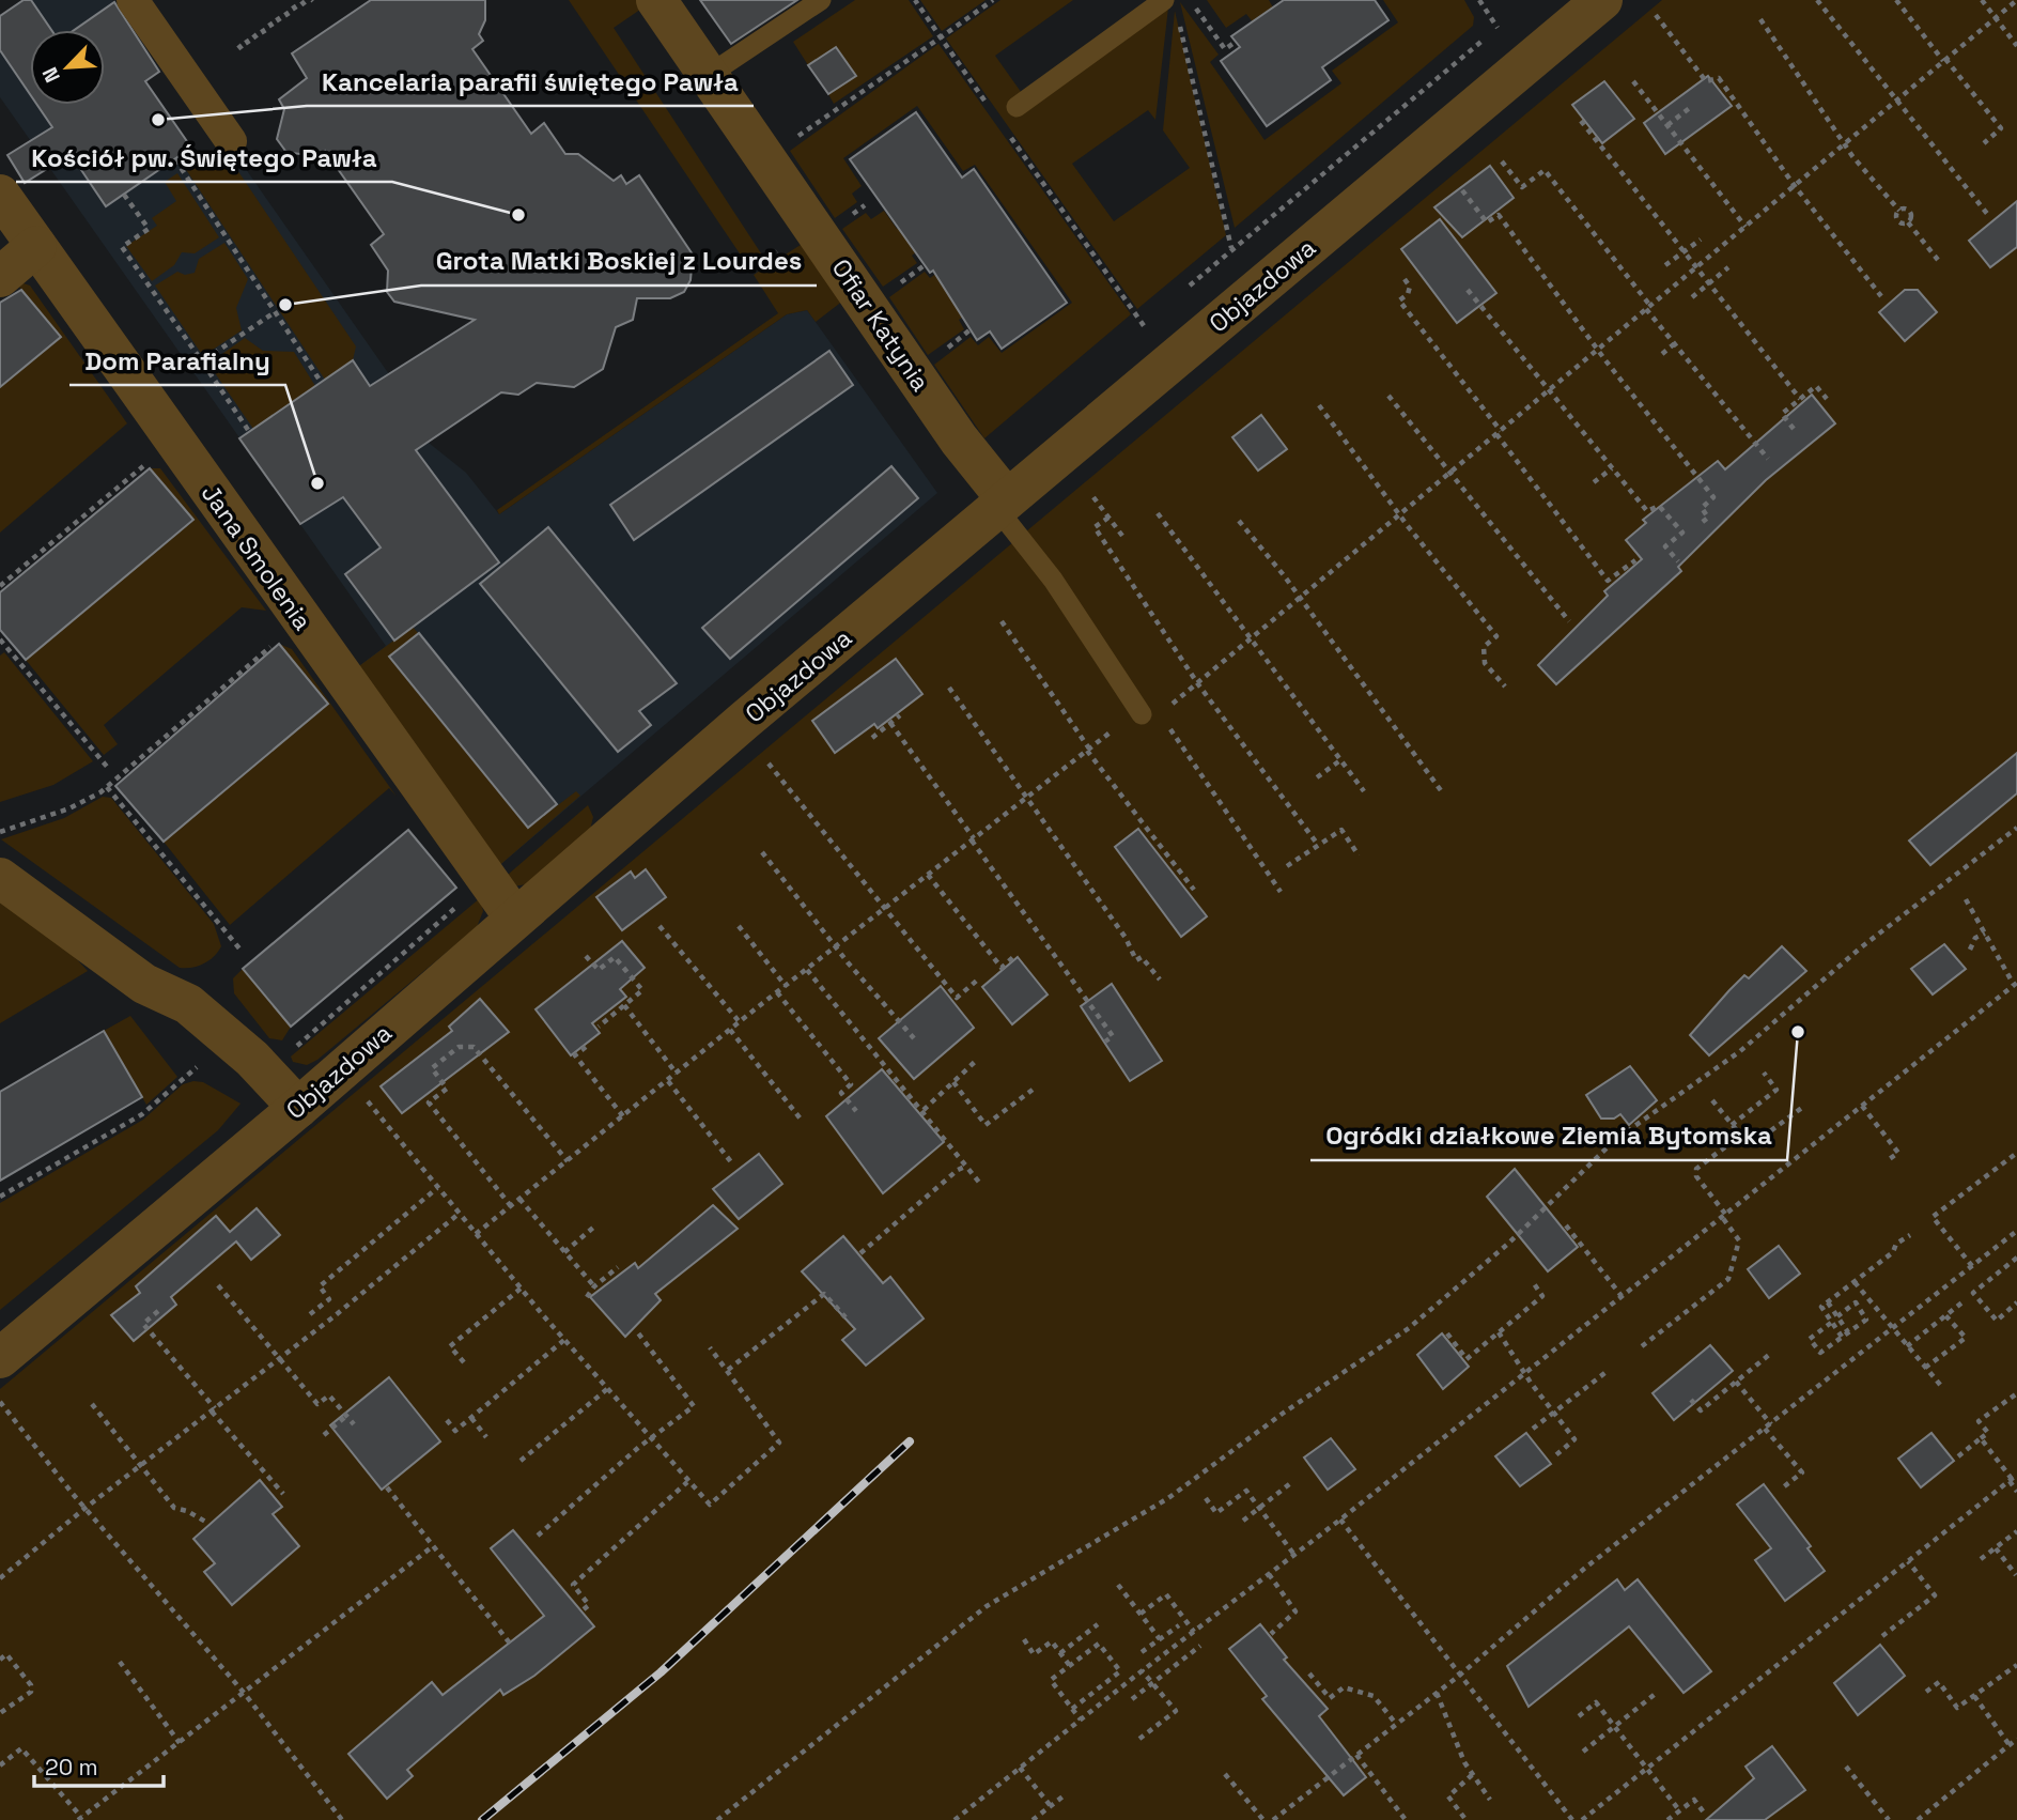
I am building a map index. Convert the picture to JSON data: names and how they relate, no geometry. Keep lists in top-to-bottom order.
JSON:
{
  "streets": {
    "street": ["Objazdowa", "Ofiar Katynia", "Jana Smolenia"]
  },
  "crossings": [
    ["Objazdowa", "Ofiar Katynia"],
    ["Objazdowa", "Jana Smolenia"]
  ],
  "places": [
    "Kancelaria parafii świętego Pawła",
    "Kościół pw. Świętego Pawła",
    "Grota Matki Boskiej z Lourdes",
    "Dom Parafialny",
    "Ogródki działkowe Ziemia Bytomska"
  ],
  "scale_bar": "20 m",
  "north": "bottom left"
}
